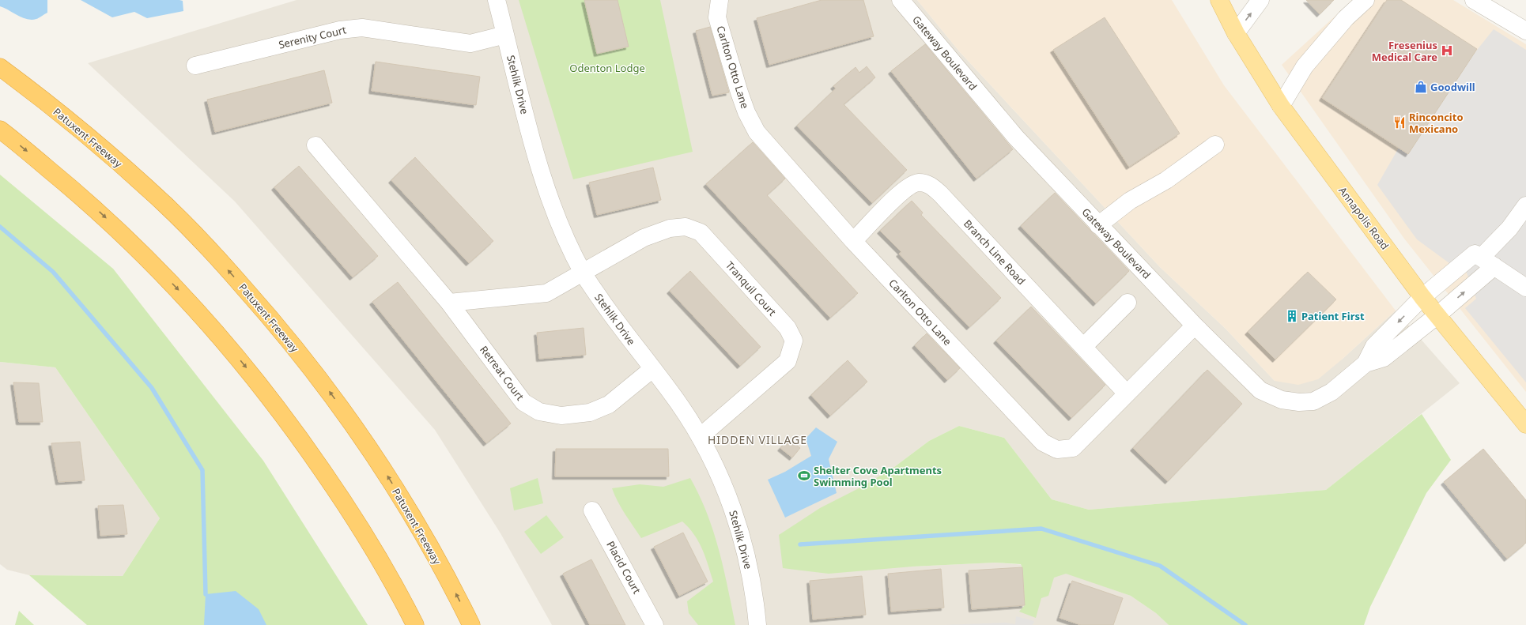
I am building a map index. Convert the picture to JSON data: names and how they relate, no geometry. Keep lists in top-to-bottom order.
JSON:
{
  "streets": {
    "highway": ["Patuxent Freeway"],
    "main road": ["Annapolis Road"],
    "street": [
      "Serenity Court",
      "Gateway Boulevard",
      "Carlton Otto Lane",
      "Stehlik Drive",
      "Branch Line Road",
      "Tranquil Court",
      "Retreat Court",
      "Placid Court"
    ]
  },
  "crossings": [
    ["Serenity Court", "Stehlik Drive"],
    ["Gateway Boulevard", "Carlton Otto Lane"],
    ["Gateway Boulevard", "Annapolis Road"],
    ["Carlton Otto Lane", "Branch Line Road"],
    ["Stehlik Drive", "Tranquil Court"],
    ["Stehlik Drive", "Retreat Court"]
  ],
  "districts": ["HIDDEN VILLAGE"],
  "parks": ["Odenton Lodge"],
  "places": {
    "hospital": ["Fresenius Medical Care"],
    "shop": ["Goodwill"],
    "restaurant": ["Rinconcito Mexicano"],
    "building": ["Patient First"],
    "sports": ["Shelter Cove Apartments Swimming Pool"]
  }
}
